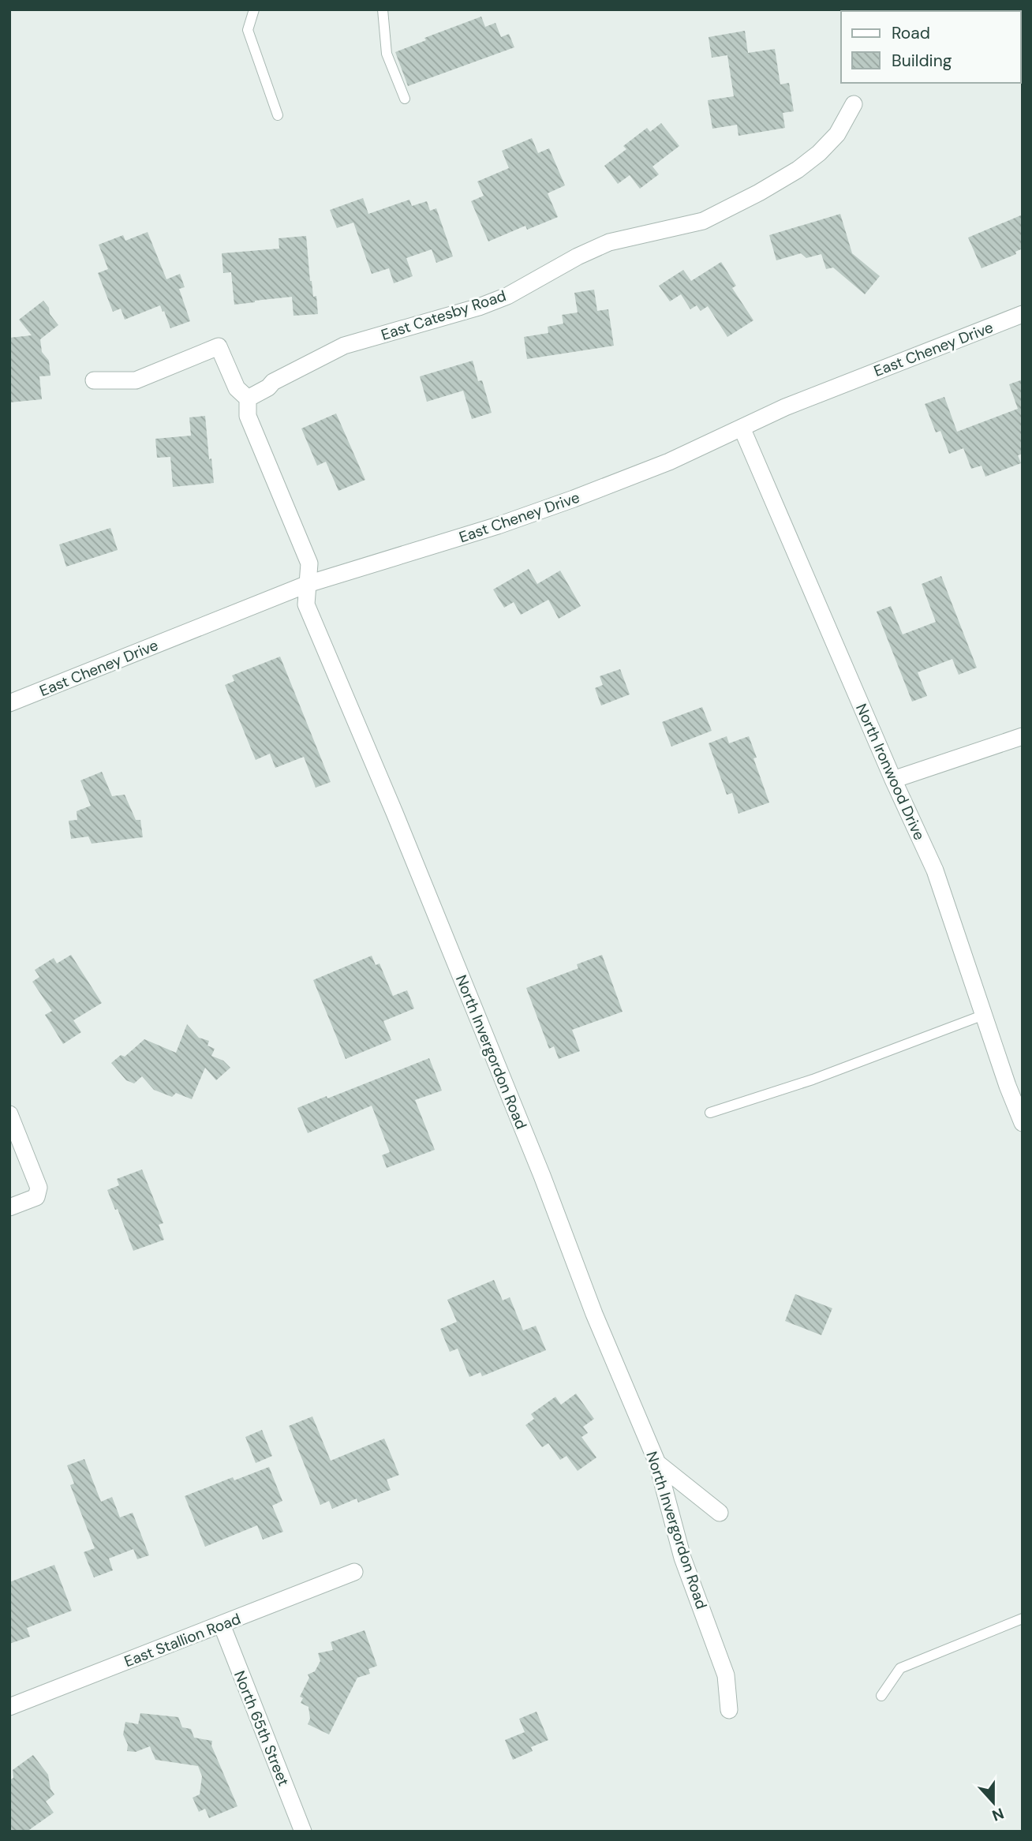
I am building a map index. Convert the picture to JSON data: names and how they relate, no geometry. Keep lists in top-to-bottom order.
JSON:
{
  "streets": {
    "street": [
      "East Catesby Road",
      "East Cheney Drive",
      "North Ironwood Drive",
      "North Invergordon Road",
      "East Stallion Road",
      "North 65th Street"
    ]
  },
  "crossings": [
    ["East Catesby Road", "North Invergordon Road"],
    ["East Cheney Drive", "North Ironwood Drive"],
    ["East Cheney Drive", "North Invergordon Road"],
    ["East Stallion Road", "North 65th Street"]
  ],
  "legend": ["Road", "Building"],
  "north": "bottom"
}
